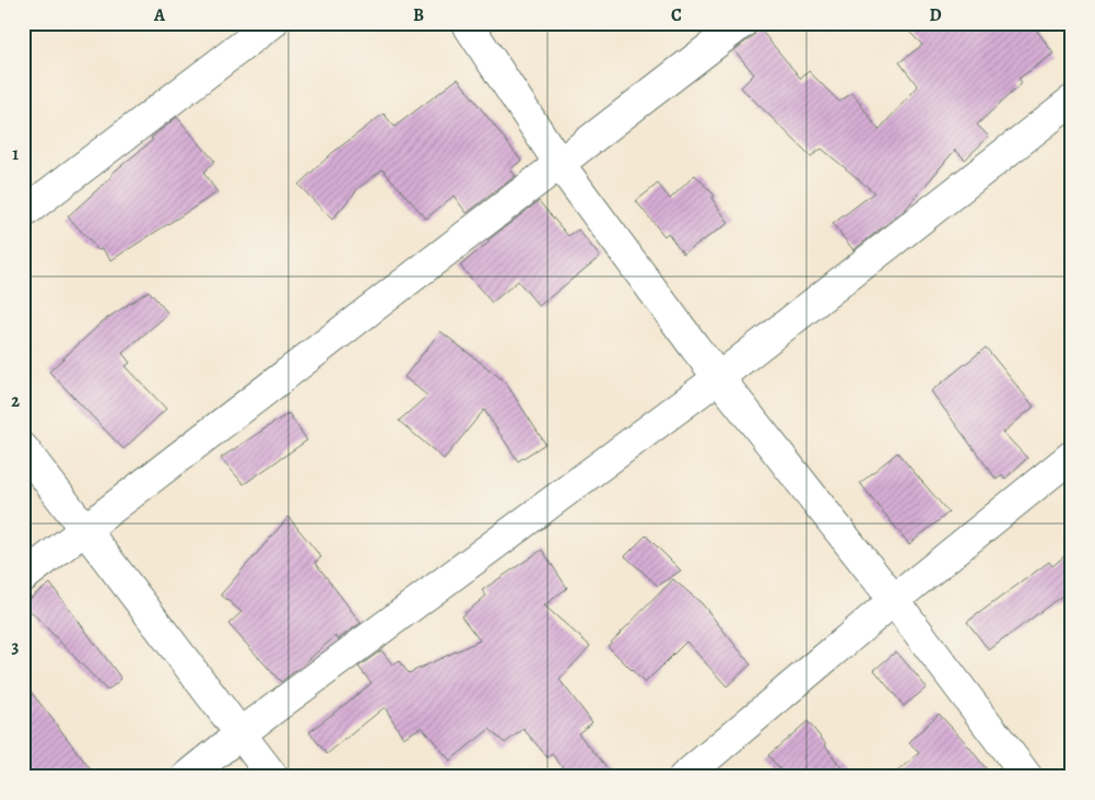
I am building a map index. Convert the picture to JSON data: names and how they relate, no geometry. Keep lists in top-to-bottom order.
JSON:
{
  "grid": {
    "columns": [
      "A",
      "B",
      "C",
      "D"
    ],
    "rows": ["1", "2", "3"]
  }
}
